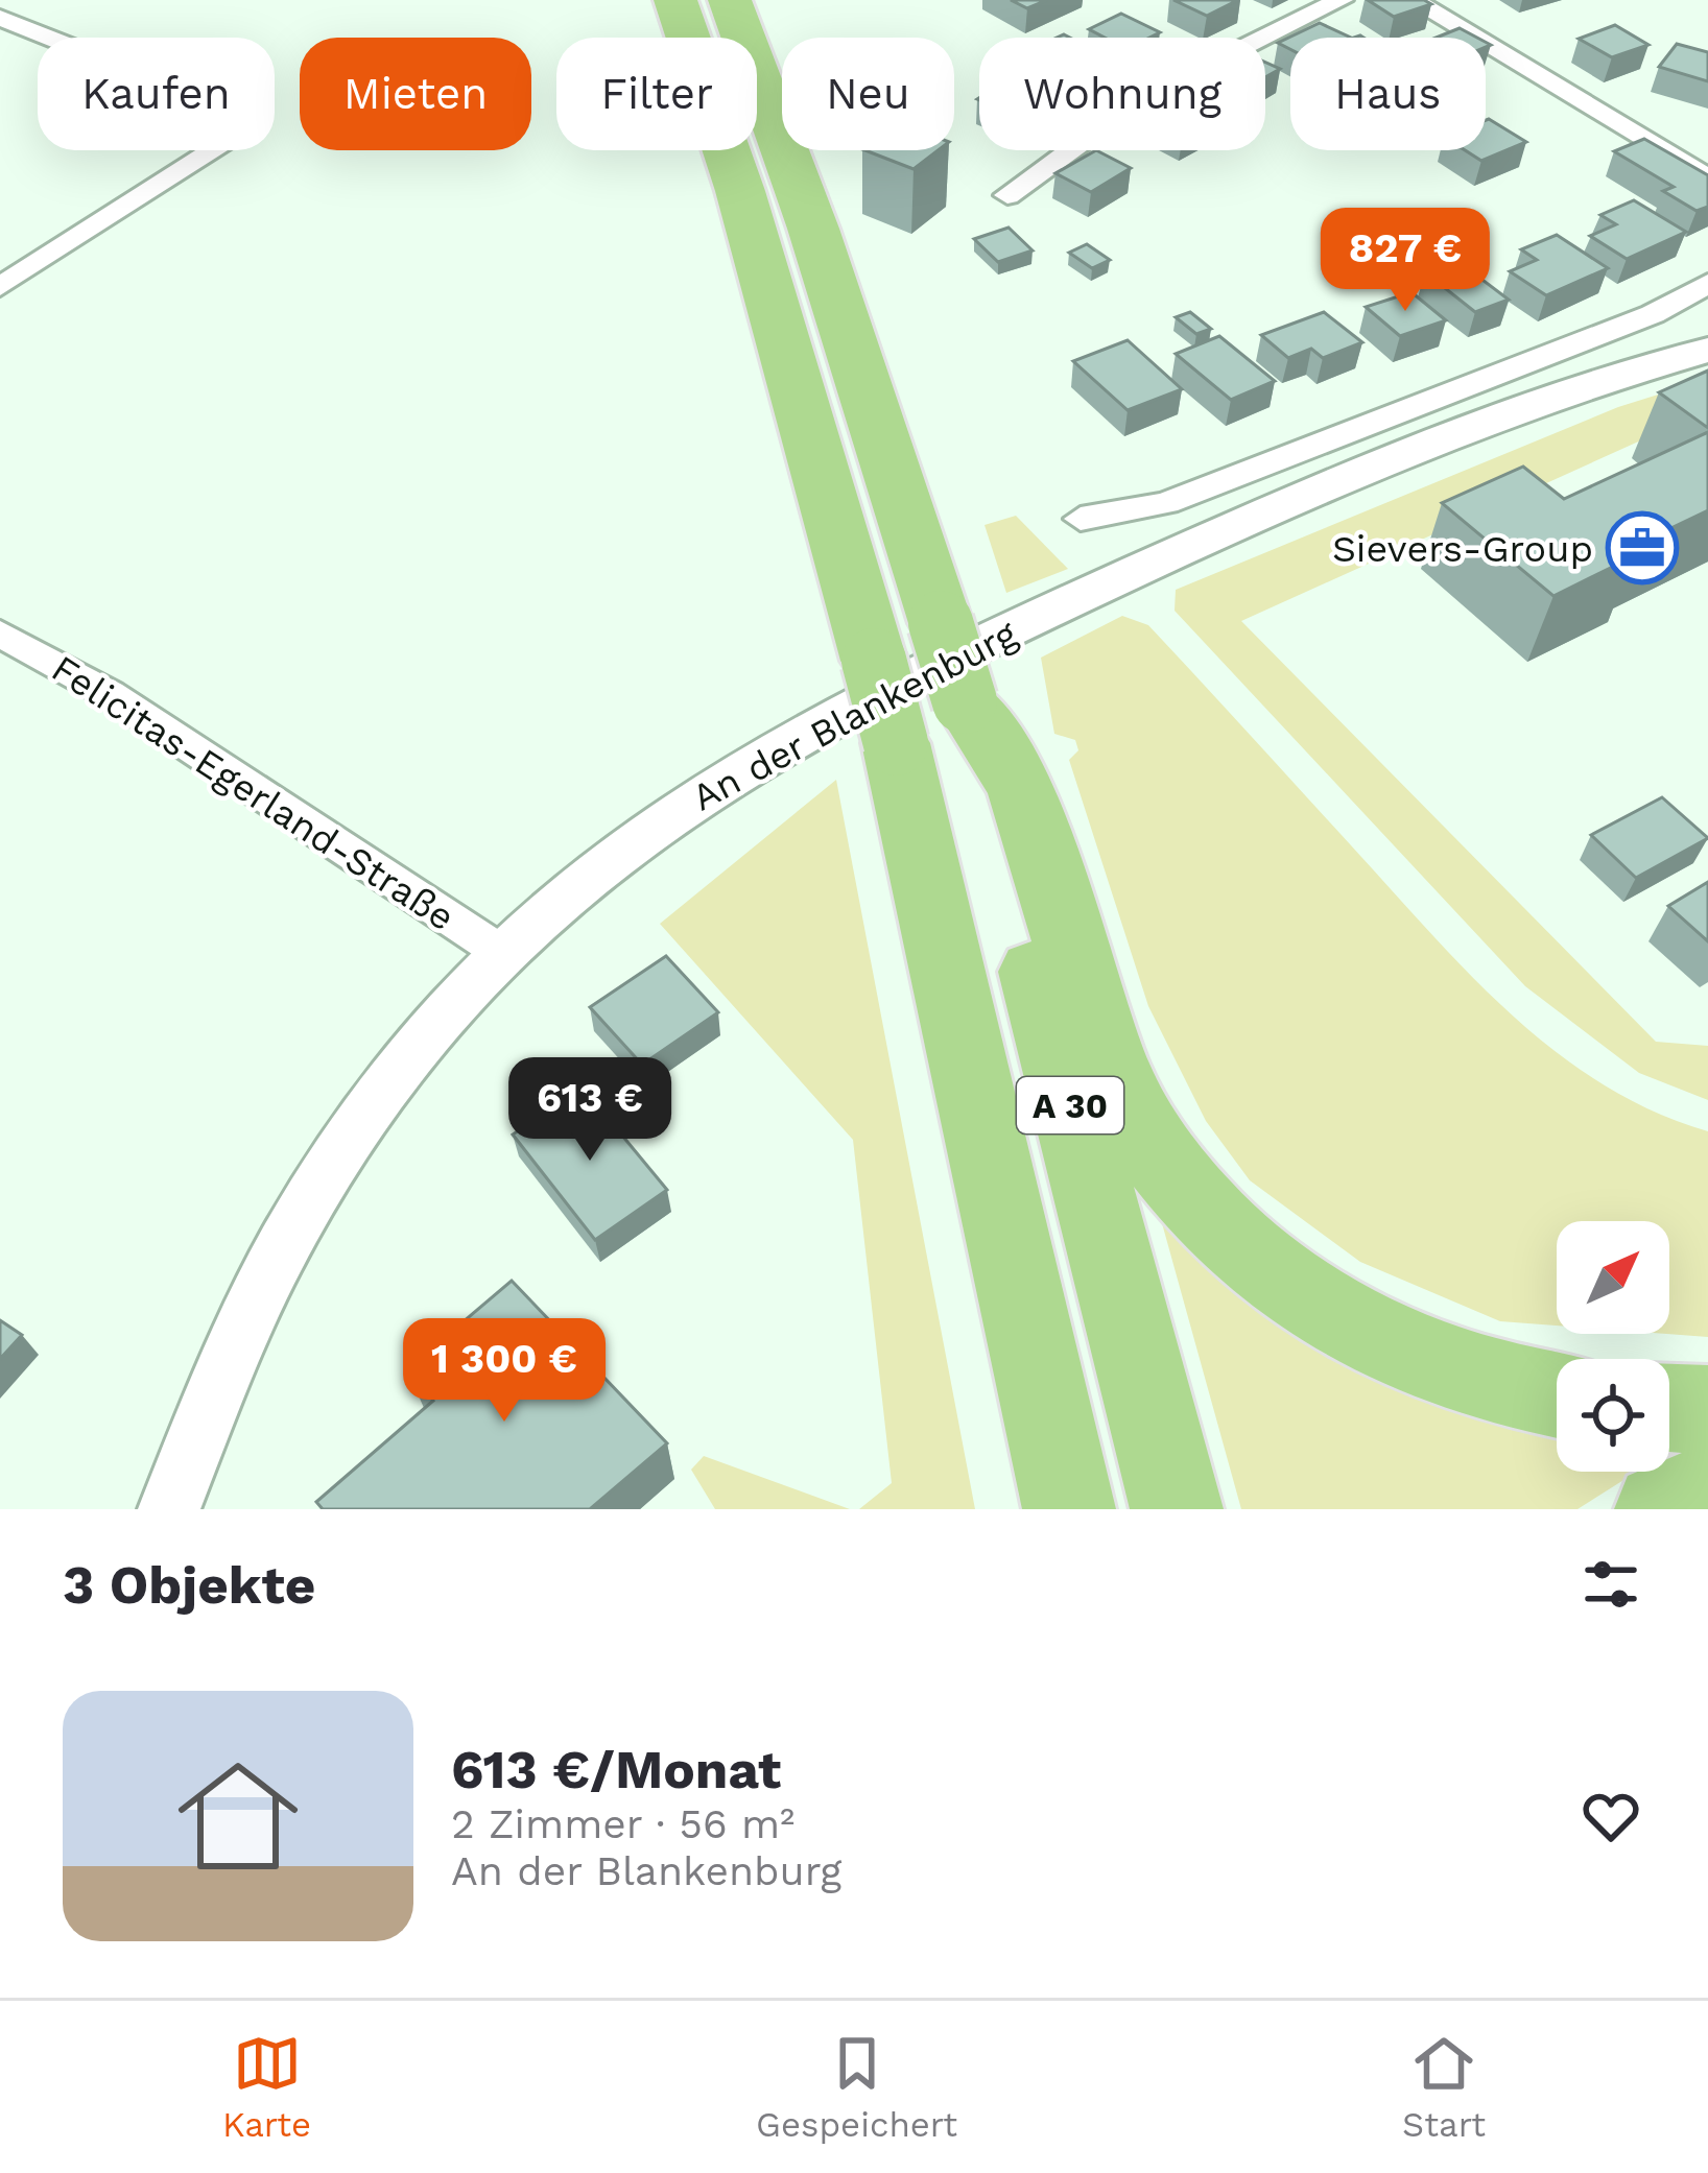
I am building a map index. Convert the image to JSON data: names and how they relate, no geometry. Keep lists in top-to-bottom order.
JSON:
{
  "streets": {
    "highway": ["A 30"],
    "street": ["An der Blankenburg", "Felicitas-Egerland-Straße"]
  },
  "crossings": [
    ["An der Blankenburg", "Felicitas-Egerland-Straße"]
  ],
  "places": {
    "office": ["Sievers-Group"]
  },
  "north": "top right",
  "page": {
    "chip": [
      "Kaufen",
      "Mieten",
      "Filter",
      "Neu",
      "Wohnung",
      "Haus"
    ],
    "price": ["827 €", "613 €", "1 300 €"],
    "heading": "3 Objekte",
    "list": [
      {
        "name": "613 €/Monat",
        "note": "2 Zimmer · 56 m² · An der Blankenburg"
      }
    ],
    "tabs": ["Karte", "Gespeichert", "Start"]
  }
}
